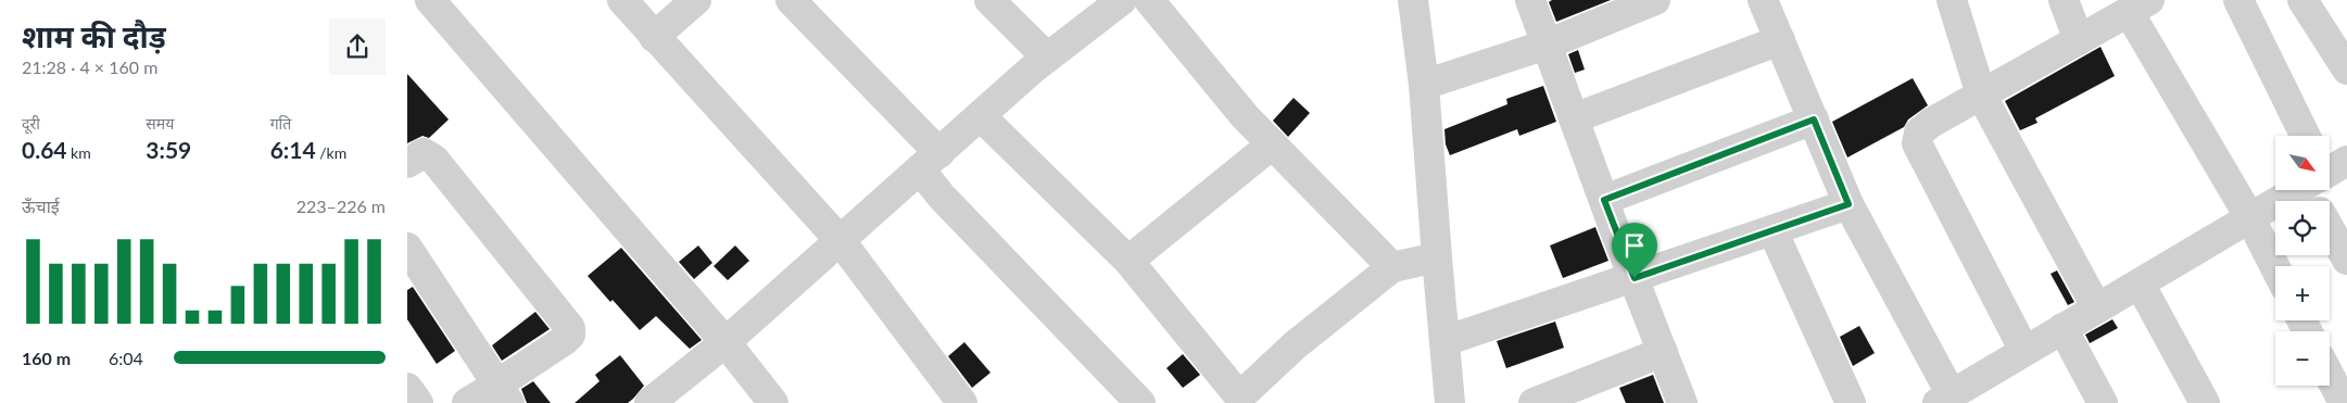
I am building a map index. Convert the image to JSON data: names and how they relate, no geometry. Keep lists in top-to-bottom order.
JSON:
{
  "north": "bottom right",
  "page": {
    "heading": ["शाम की दौड़", "21:28 · 4 × 160 m"],
    "stats": [
      ["दूरी", "0.64 km"],
      ["समय", "3:59"],
      ["गति", "6:14 /km"]
    ],
    "map_buttons": ["+", "−"],
    "chart": ["ऊँचाई", "223–226 m"],
    "list": [
      {
        "name": "160 m",
        "note": "6:04"
      }
    ]
  }
}
